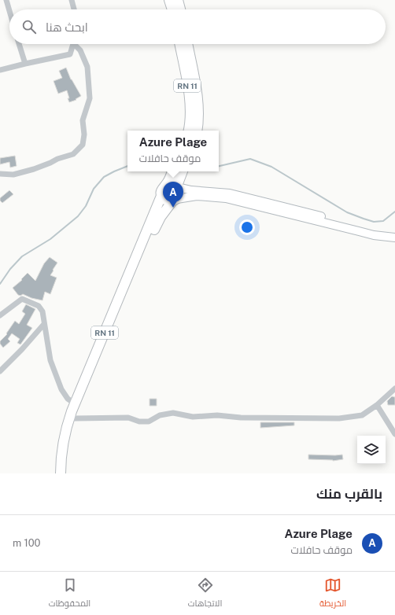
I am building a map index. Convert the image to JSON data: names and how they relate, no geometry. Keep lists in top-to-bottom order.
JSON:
{
  "streets": {
    "highway": ["RN 11"]
  },
  "page": {
    "search": "ابحث هنا",
    "popup": ["Azure Plage", "موقف حافلات"],
    "pins": "A",
    "heading": "بالقرب منك",
    "list": [
      {
        "mark": "A",
        "name": "Azure Plage",
        "note": "موقف حافلات",
        "value": "100 m"
      }
    ],
    "nav": ["الخريطة", "الاتجاهات", "المحفوظات"]
  }
}
